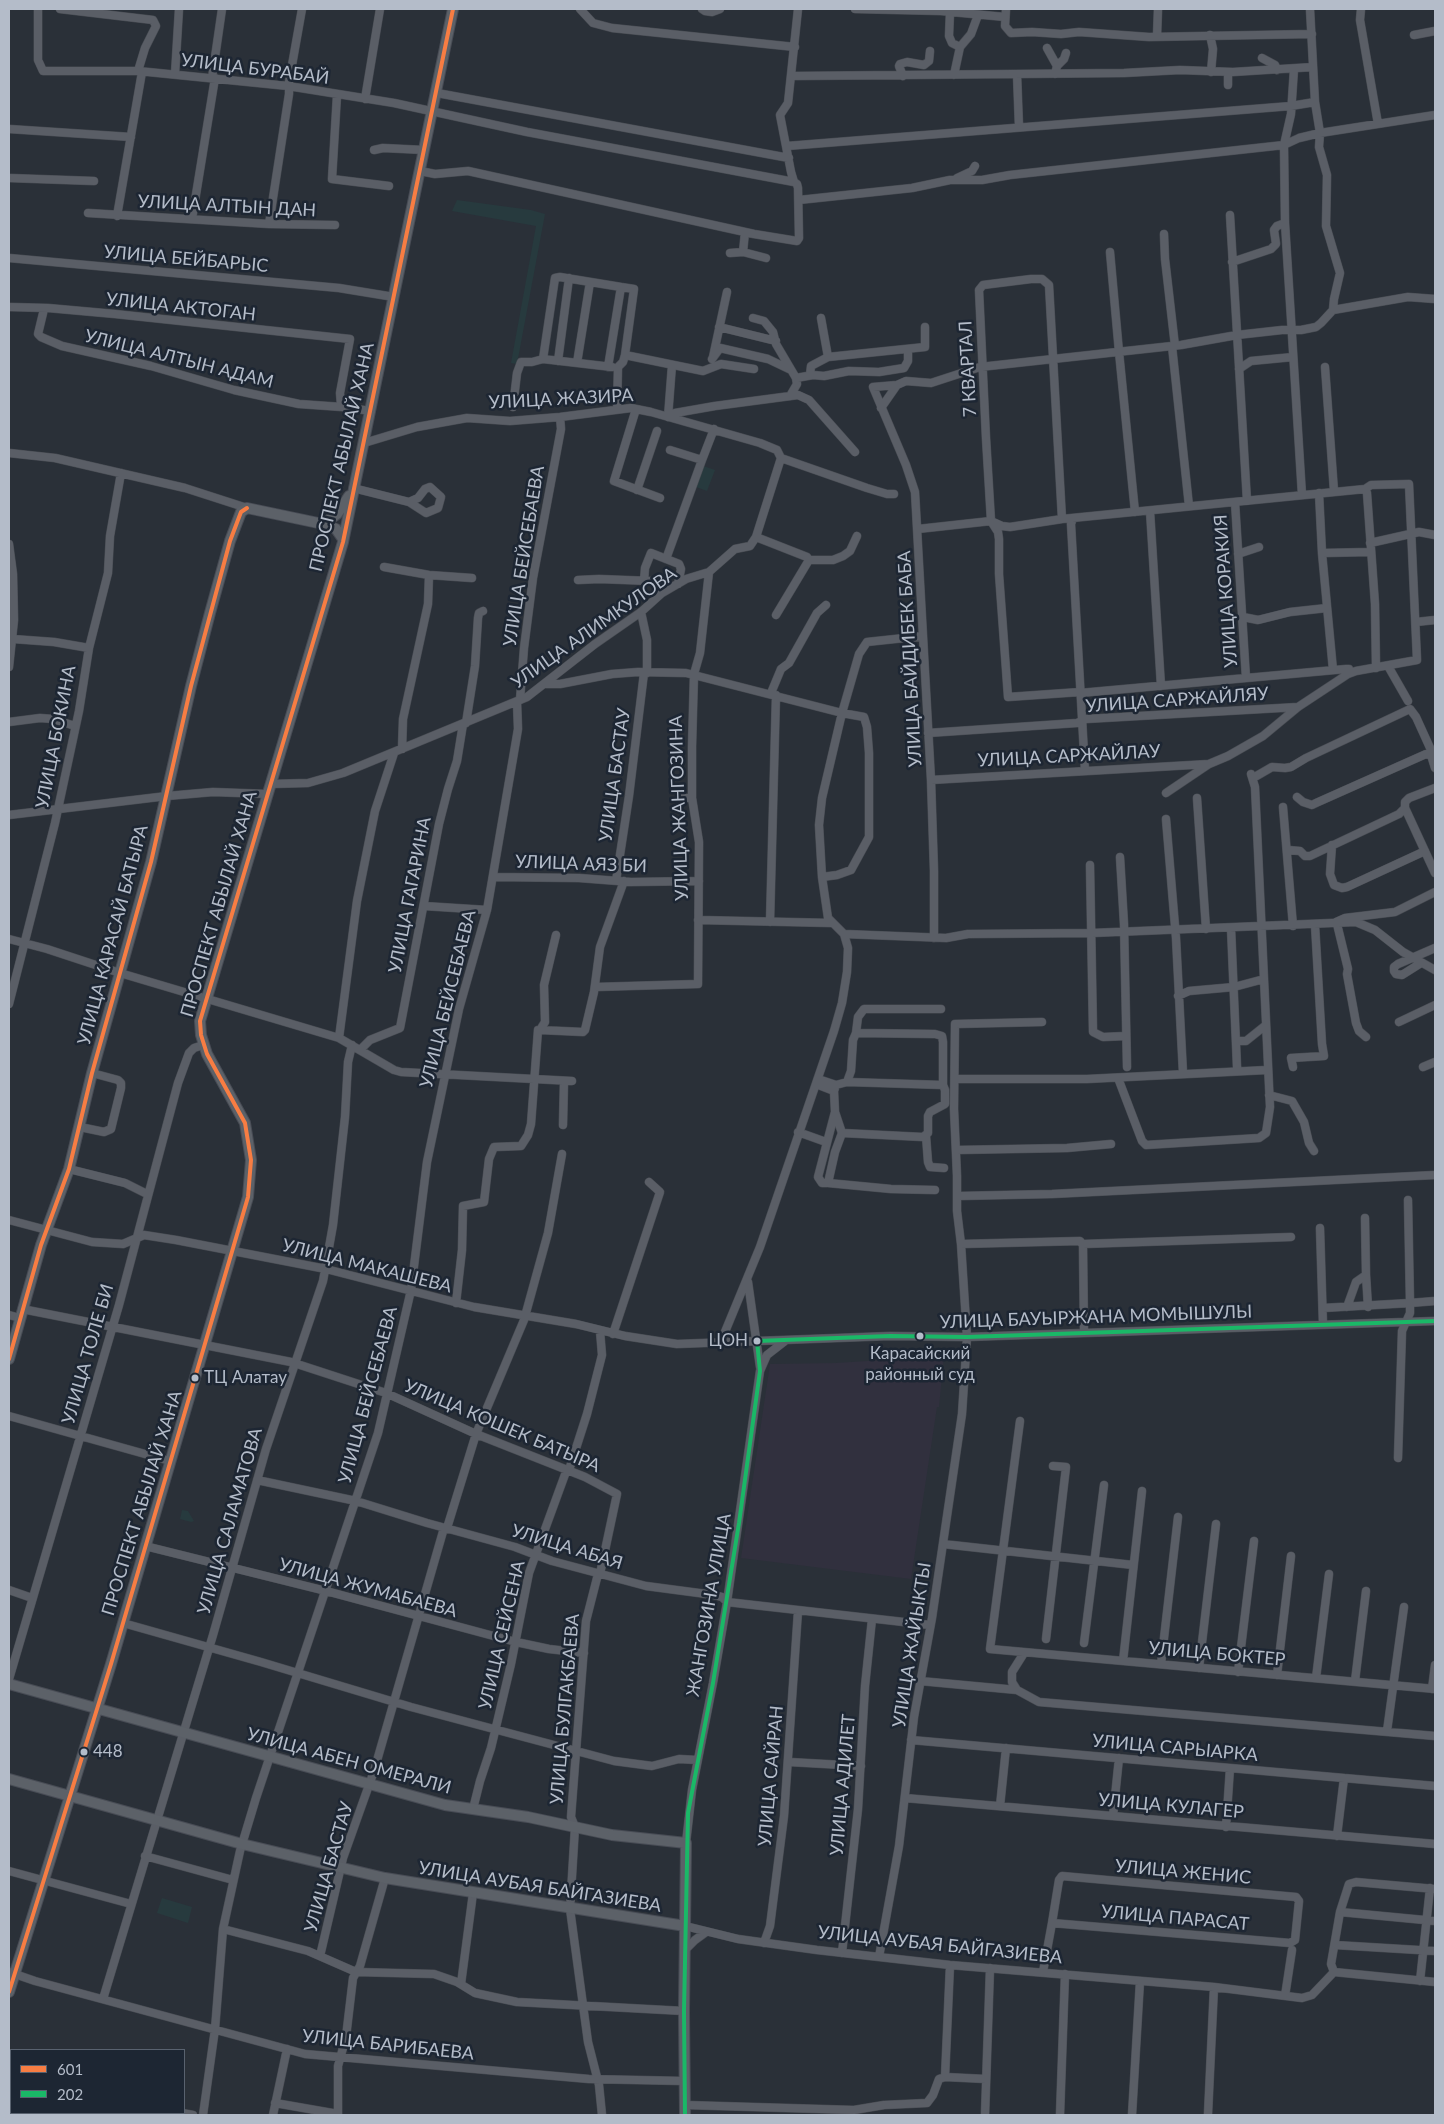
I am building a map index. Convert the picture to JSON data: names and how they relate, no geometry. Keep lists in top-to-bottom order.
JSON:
{
  "streets": {
    "main road": [
      "ПРОСПЕКТ АБЫЛАЙ ХАНА",
      "УЛИЦА КАРАСАЙ БАТЫРА",
      "УЛИЦА АБЕН ОМЕРАЛИ",
      "УЛИЦА АУБАЯ БАЙГАЗИЕВА"
    ],
    "street": [
      "УЛИЦА БУРАБАЙ",
      "УЛИЦА АЛТЫН ДАН",
      "УЛИЦА БЕЙБАРЫС",
      "УЛИЦА АКТОГАН",
      "УЛИЦА АЛТЫН АДАМ",
      "7 КВАРТАЛ",
      "УЛИЦА ЖАЗИРА",
      "УЛИЦА БЕЙСЕБАЕВА",
      "УЛИЦА КОРАКИЯ",
      "УЛИЦА АЛИМКУЛОВА",
      "УЛИЦА БАЙДИБЕК БАБА",
      "УЛИЦА САРЖАЙЛЯУ",
      "УЛИЦА БОКИНА",
      "УЛИЦА САРЖАЙЛАУ",
      "УЛИЦА БАСТАУ",
      "УЛИЦА ЖАНГОЗИНА",
      "УЛИЦА АЯЗ БИ",
      "УЛИЦА ГАГАРИНА",
      "УЛИЦА МАКАШЕВА",
      "УЛИЦА БАУЫРЖАНА МОМЫШУЛЫ",
      "УЛИЦА ТОЛЕ БИ",
      "УЛИЦА КОШЕК БАТЫРА",
      "УЛИЦА САЛАМАТОВА",
      "УЛИЦА АБАЯ",
      "УЛИЦА ЖУМАБАЕВА",
      "ЖАНГОЗИНА УЛИЦА",
      "УЛИЦА СЕЙСЕНА",
      "УЛИЦА ЖАЙЫКТЫ",
      "УЛИЦА БОКТЕР",
      "УЛИЦА БУЛГАКБАЕВА",
      "УЛИЦА САРЫАРКА",
      "УЛИЦА САЙРАН",
      "УЛИЦА АДИЛЕТ",
      "УЛИЦА КУЛАГЕР",
      "УЛИЦА ЖЕНИС",
      "УЛИЦА ПАРАСАТ",
      "УЛИЦА БАРИБАЕВА"
    ]
  },
  "crossings": [
    ["УЛИЦА БУРАБАЙ", "ПРОСПЕКТ АБЫЛАЙ ХАНА"],
    ["УЛИЦА БЕЙБАРЫС", "ПРОСПЕКТ АБЫЛАЙ ХАНА"],
    ["УЛИЦА АКТОГАН", "УЛИЦА АЛТЫН АДАМ"],
    ["УЛИЦА ЖАЗИРА", "ПРОСПЕКТ АБЫЛАЙ ХАНА"],
    ["УЛИЦА ЖАЗИРА", "УЛИЦА БЕЙСЕБАЕВА"],
    ["ПРОСПЕКТ АБЫЛАЙ ХАНА", "УЛИЦА АЛИМКУЛОВА"],
    ["ПРОСПЕКТ АБЫЛАЙ ХАНА", "УЛИЦА МАКАШЕВА"],
    ["ПРОСПЕКТ АБЫЛАЙ ХАНА", "УЛИЦА ТОЛЕ БИ"],
    ["ПРОСПЕКТ АБЫЛАЙ ХАНА", "УЛИЦА КОШЕК БАТЫРА"],
    ["ПРОСПЕКТ АБЫЛАЙ ХАНА", "УЛИЦА ЖУМАБАЕВА"],
    ["ПРОСПЕКТ АБЫЛАЙ ХАНА", "УЛИЦА АБЕН ОМЕРАЛИ"],
    ["ПРОСПЕКТ АБЫЛАЙ ХАНА", "УЛИЦА АУБАЯ БАЙГАЗИЕВА"],
    ["ПРОСПЕКТ АБЫЛАЙ ХАНА", "УЛИЦА БАРИБАЕВА"],
    ["УЛИЦА БЕЙСЕБАЕВА", "УЛИЦА АЛИМКУЛОВА"],
    ["УЛИЦА БЕЙСЕБАЕВА", "УЛИЦА АЯЗ БИ"],
    ["УЛИЦА БЕЙСЕБАЕВА", "УЛИЦА МАКАШЕВА"],
    ["УЛИЦА БЕЙСЕБАЕВА", "УЛИЦА КОШЕК БАТЫРА"],
    ["УЛИЦА БЕЙСЕБАЕВА", "УЛИЦА АБАЯ"],
    ["УЛИЦА БЕЙСЕБАЕВА", "УЛИЦА ЖУМАБАЕВА"],
    ["УЛИЦА БЕЙСЕБАЕВА", "УЛИЦА АБЕН ОМЕРАЛИ"],
    ["УЛИЦА БЕЙСЕБАЕВА", "УЛИЦА АУБАЯ БАЙГАЗИЕВА"],
    ["УЛИЦА БЕЙСЕБАЕВА", "УЛИЦА БАРИБАЕВА"],
    ["УЛИЦА АЛИМКУЛОВА", "УЛИЦА БОКИНА"],
    ["УЛИЦА АЛИМКУЛОВА", "УЛИЦА БАСТАУ"],
    ["УЛИЦА АЛИМКУЛОВА", "УЛИЦА ЖАНГОЗИНА"],
    ["УЛИЦА АЛИМКУЛОВА", "УЛИЦА ГАГАРИНА"],
    ["УЛИЦА АЛИМКУЛОВА", "УЛИЦА КАРАСАЙ БАТЫРА"],
    ["УЛИЦА БАЙДИБЕК БАБА", "УЛИЦА САРЖАЙЛЯУ"],
    ["УЛИЦА БАЙДИБЕК БАБА", "УЛИЦА САРЖАЙЛАУ"],
    ["УЛИЦА БАСТАУ", "УЛИЦА ЖАНГОЗИНА"],
    ["УЛИЦА БАСТАУ", "УЛИЦА АЯЗ БИ"],
    ["УЛИЦА БАСТАУ", "УЛИЦА МАКАШЕВА"],
    ["УЛИЦА БАСТАУ", "УЛИЦА КОШЕК БАТЫРА"],
    ["УЛИЦА БАСТАУ", "УЛИЦА АБАЯ"],
    ["УЛИЦА БАСТАУ", "УЛИЦА ЖУМАБАЕВА"],
    ["УЛИЦА БАСТАУ", "УЛИЦА АБЕН ОМЕРАЛИ"],
    ["УЛИЦА БАСТАУ", "УЛИЦА АУБАЯ БАЙГАЗИЕВА"],
    ["УЛИЦА ЖАНГОЗИНА", "УЛИЦА АЯЗ БИ"],
    ["УЛИЦА КАРАСАЙ БАТЫРА", "УЛИЦА МАКАШЕВА"],
    ["УЛИЦА КАРАСАЙ БАТЫРА", "УЛИЦА КОШЕК БАТЫРА"],
    ["УЛИЦА МАКАШЕВА", "УЛИЦА БАУЫРЖАНА МОМЫШУЛЫ"],
    ["УЛИЦА МАКАШЕВА", "УЛИЦА ТОЛЕ БИ"],
    ["УЛИЦА МАКАШЕВА", "УЛИЦА САЛАМАТОВА"],
    ["УЛИЦА МАКАШЕВА", "УЛИЦА СЕЙСЕНА"],
    ["УЛИЦА БАУЫРЖАНА МОМЫШУЛЫ", "УЛИЦА ЖАЙЫКТЫ"],
    ["УЛИЦА ТОЛЕ БИ", "УЛИЦА КОШЕК БАТЫРА"],
    ["УЛИЦА КОШЕК БАТЫРА", "УЛИЦА САЛАМАТОВА"],
    ["УЛИЦА КОШЕК БАТЫРА", "УЛИЦА СЕЙСЕНА"],
    ["УЛИЦА КОШЕК БАТЫРА", "УЛИЦА БУЛГАКБАЕВА"],
    ["УЛИЦА САЛАМАТОВА", "УЛИЦА АБАЯ"],
    ["УЛИЦА САЛАМАТОВА", "УЛИЦА ЖУМАБАЕВА"],
    ["УЛИЦА САЛАМАТОВА", "УЛИЦА АБЕН ОМЕРАЛИ"],
    ["УЛИЦА САЛАМАТОВА", "УЛИЦА АУБАЯ БАЙГАЗИЕВА"],
    ["УЛИЦА САЛАМАТОВА", "УЛИЦА БАРИБАЕВА"],
    ["УЛИЦА АБАЯ", "ЖАНГОЗИНА УЛИЦА"],
    ["УЛИЦА АБАЯ", "УЛИЦА СЕЙСЕНА"],
    ["УЛИЦА АБАЯ", "УЛИЦА ЖАЙЫКТЫ"],
    ["УЛИЦА АБАЯ", "УЛИЦА БУЛГАКБАЕВА"],
    ["УЛИЦА АБАЯ", "УЛИЦА САЙРАН"],
    ["УЛИЦА АБАЯ", "УЛИЦА АДИЛЕТ"],
    ["УЛИЦА ЖУМАБАЕВА", "УЛИЦА СЕЙСЕНА"],
    ["УЛИЦА ЖУМАБАЕВА", "УЛИЦА БУЛГАКБАЕВА"],
    ["ЖАНГОЗИНА УЛИЦА", "УЛИЦА АБЕН ОМЕРАЛИ"],
    ["УЛИЦА СЕЙСЕНА", "УЛИЦА АБЕН ОМЕРАЛИ"],
    ["УЛИЦА ЖАЙЫКТЫ", "УЛИЦА САРЫАРКА"],
    ["УЛИЦА ЖАЙЫКТЫ", "УЛИЦА КУЛАГЕР"],
    ["УЛИЦА ЖАЙЫКТЫ", "УЛИЦА АУБАЯ БАЙГАЗИЕВА"],
    ["УЛИЦА БУЛГАКБАЕВА", "УЛИЦА АБЕН ОМЕРАЛИ"],
    ["УЛИЦА БУЛГАКБАЕВА", "УЛИЦА АУБАЯ БАЙГАЗИЕВА"],
    ["УЛИЦА БУЛГАКБАЕВА", "УЛИЦА БАРИБАЕВА"],
    ["УЛИЦА САЙРАН", "УЛИЦА АУБАЯ БАЙГАЗИЕВА"],
    ["УЛИЦА АДИЛЕТ", "УЛИЦА АУБАЯ БАЙГАЗИЕВА"],
    ["УЛИЦА ЖЕНИС", "УЛИЦА ПАРАСАТ"]
  ],
  "places": [
    "Карасайский районный суд",
    "ЦОН",
    "ТЦ Алатау",
    "448"
  ],
  "lines": ["transit line 601", "transit line 202"],
  "legend": ["601", "202"]
}
